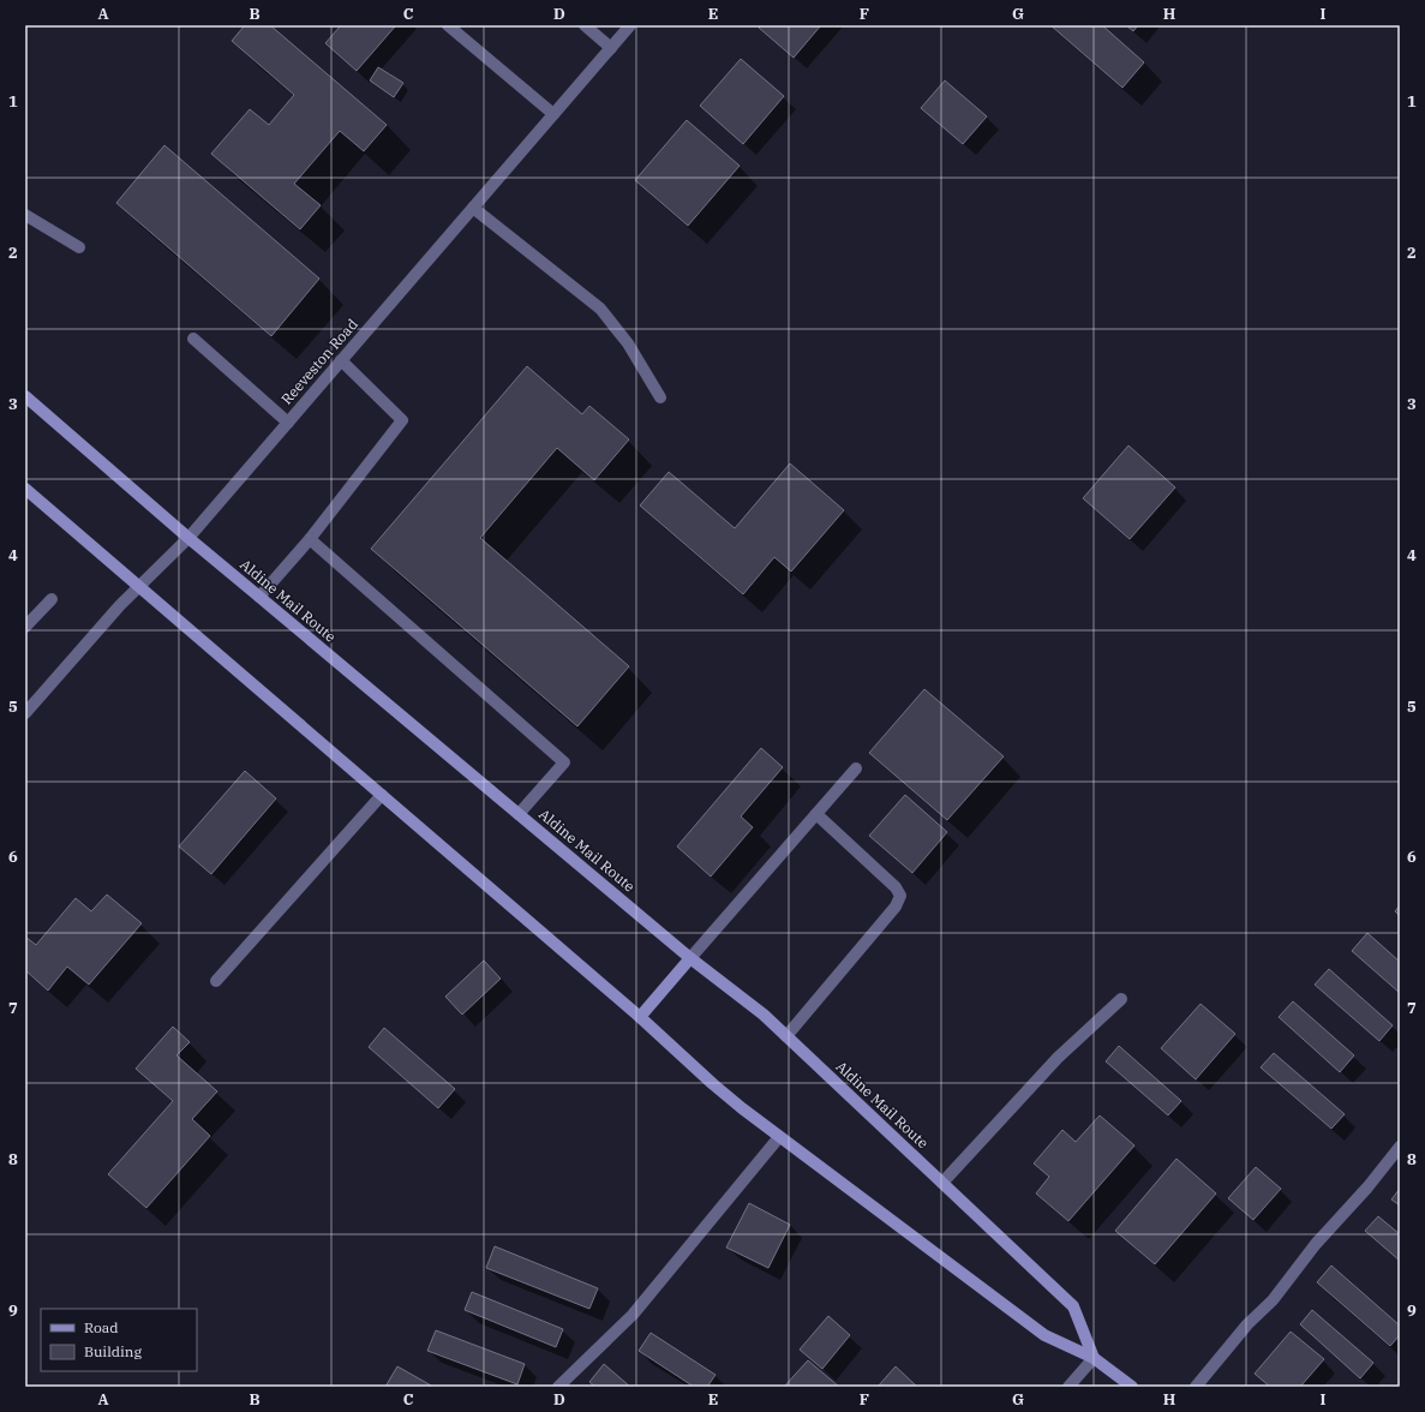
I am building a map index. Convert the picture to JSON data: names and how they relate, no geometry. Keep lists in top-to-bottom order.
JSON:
{
  "streets": {
    "main road": ["Aldine Mail Route"],
    "street": ["Reeveston Road"]
  },
  "crossings": [
    ["Reeveston Road", "Aldine Mail Route"]
  ],
  "legend": ["Road", "Building"],
  "grid": {
    "columns": [
      "A",
      "B",
      "C",
      "D",
      "E",
      "F",
      "G",
      "H",
      "I"
    ],
    "rows": [
      "1",
      "2",
      "3",
      "4",
      "5",
      "6",
      "7",
      "8",
      "9"
    ]
  }
}
